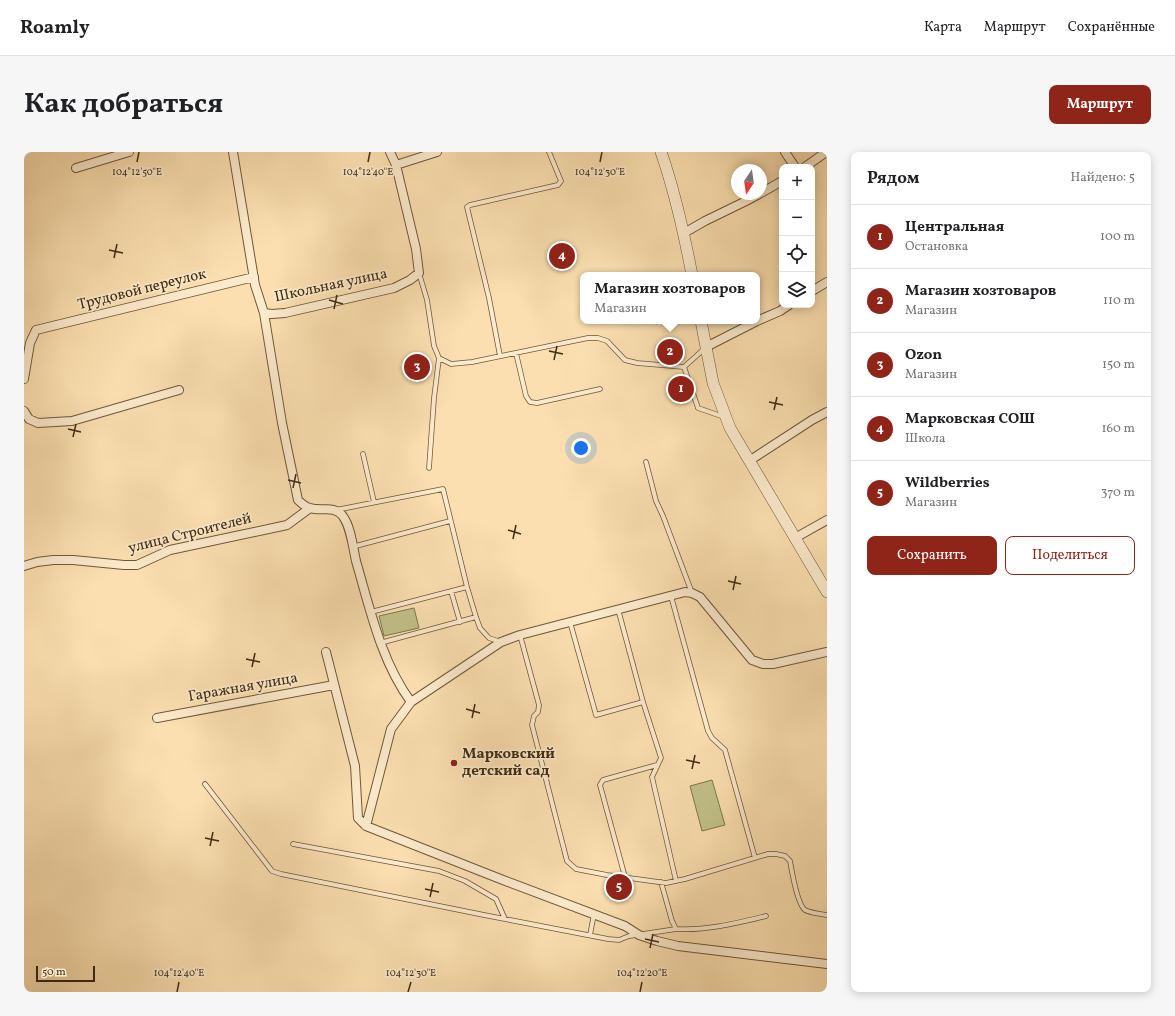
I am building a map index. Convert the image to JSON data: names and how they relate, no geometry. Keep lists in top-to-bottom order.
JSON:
{
  "streets": {
    "street": [
      "Школьная улица",
      "Трудовой переулок",
      "улица Строителей",
      "Гаражная улица"
    ]
  },
  "places": ["Марковский детский сад"],
  "scale_bar": "50 m",
  "north": "bottom",
  "page": {
    "header": "Roamly",
    "nav": ["Карта", "Маршрут", "Сохранённые"],
    "title": "Как добраться",
    "buttons": [
      "Маршрут",
      ["Сохранить", "Поделиться"]
    ],
    "heading": ["Рядом", "Найдено: 5"],
    "map_buttons": ["+", "−"],
    "list": [
      {
        "mark": "1",
        "name": "Центральная",
        "note": "Остановка",
        "value": "100 m"
      },
      {
        "mark": "2",
        "name": "Магазин хозтоваров",
        "note": "Магазин",
        "value": "110 m"
      },
      {
        "mark": "3",
        "name": "Ozon",
        "note": "Магазин",
        "value": "150 m"
      },
      {
        "mark": "4",
        "name": "Марковская СОШ",
        "note": "Школа",
        "value": "160 m"
      },
      {
        "mark": "5",
        "name": "Wildberries",
        "note": "Магазин",
        "value": "370 m"
      }
    ],
    "pins": [
      "4",
      "2",
      "3",
      "1",
      "5"
    ],
    "popup": ["Магазин хозтоваров", "Магазин"],
    "scale": "50 m"
  },
  "coordinates": [
    "104°12'50\"E",
    "104°12'40\"E",
    "104°12'30\"E",
    "104°12'20\"E"
  ]
}
